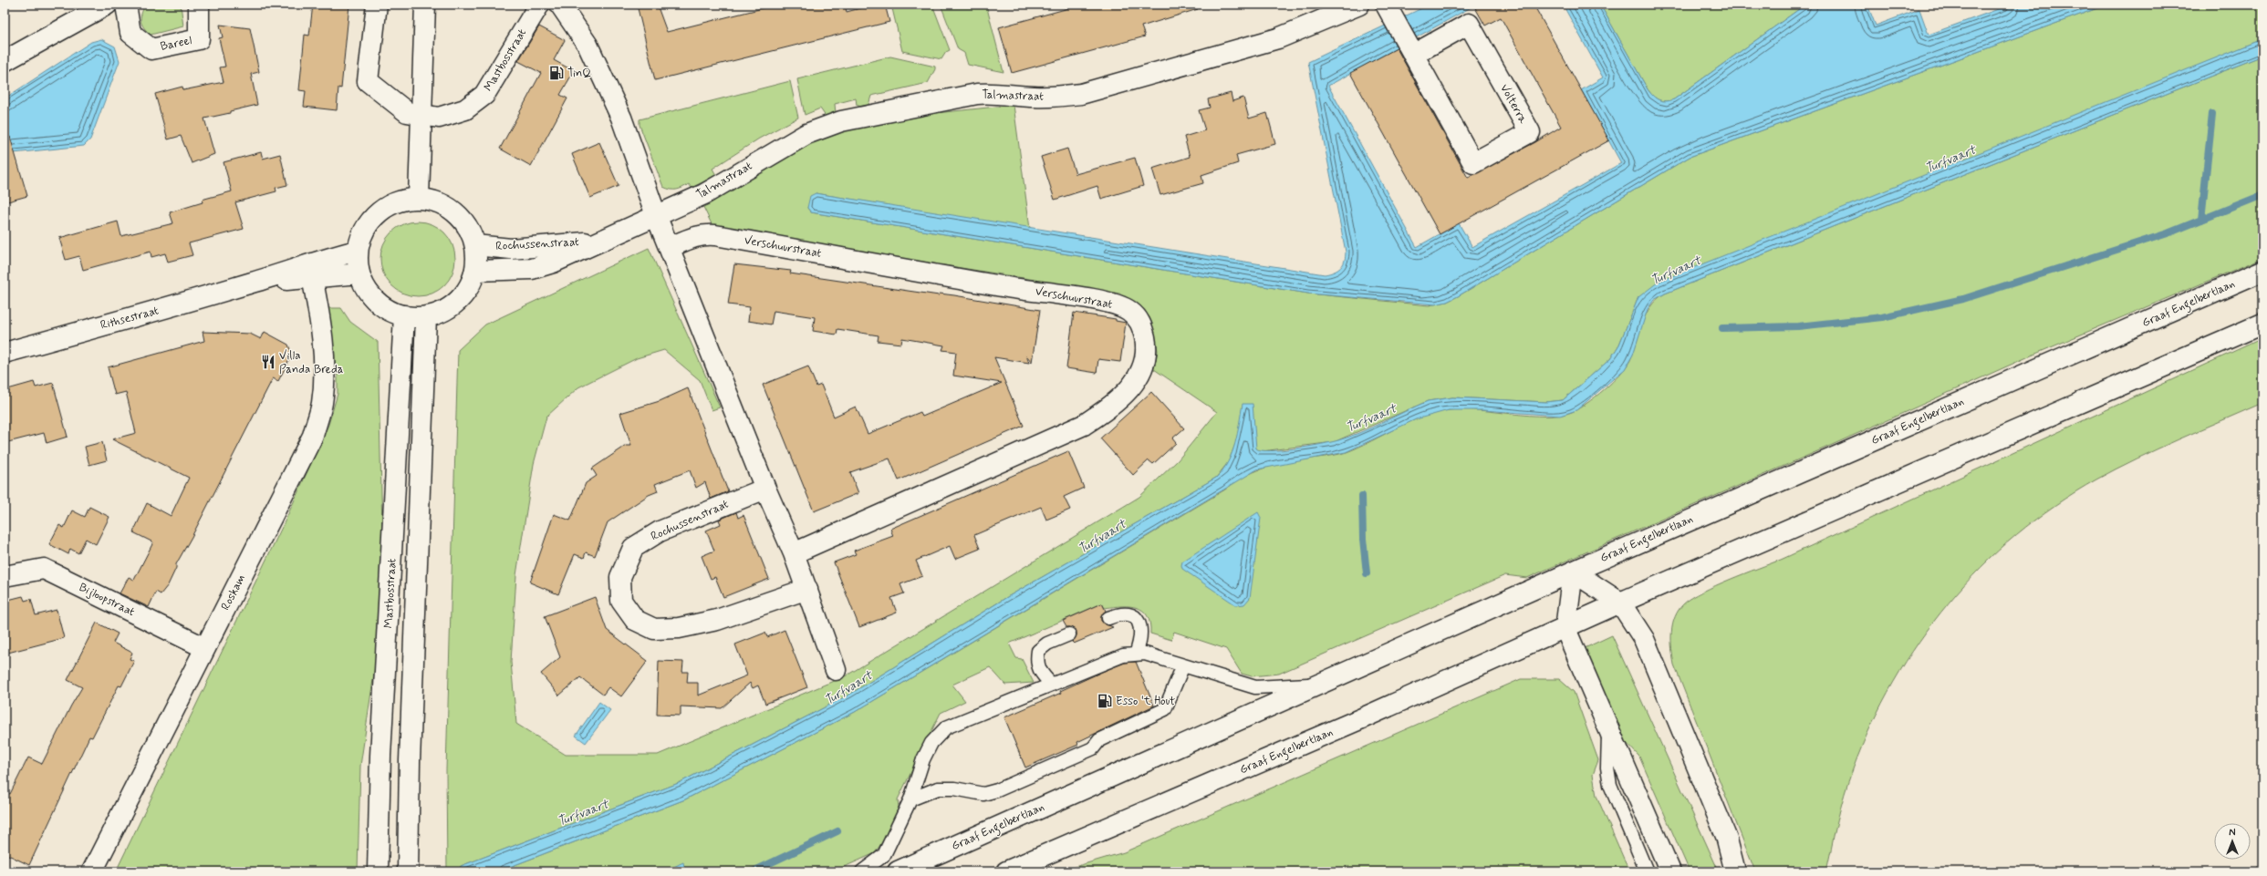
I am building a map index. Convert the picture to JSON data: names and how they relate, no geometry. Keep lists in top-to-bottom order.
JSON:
{
  "streets": {
    "street": [
      "Bareel",
      "Mastbosstraat",
      "Talmastraat",
      "Volterra",
      "Rochussenstraat",
      "Verschuurstraat",
      "Graaf Engelbertlaan",
      "Rithsestraat",
      "Roskam",
      "Bijloopstraat"
    ]
  },
  "crossings": [
    ["Mastbosstraat", "Rochussenstraat"],
    ["Mastbosstraat", "Rithsestraat"],
    ["Talmastraat", "Rochussenstraat"],
    ["Rochussenstraat", "Rithsestraat"],
    ["Rithsestraat", "Roskam"],
    ["Roskam", "Bijloopstraat"]
  ],
  "water": ["Turfvaart"],
  "places": {
    "fuel station": ["TinQ", "Esso 't Hout"],
    "restaurant": ["Villa Panda Breda"]
  },
  "north": "top"
}
